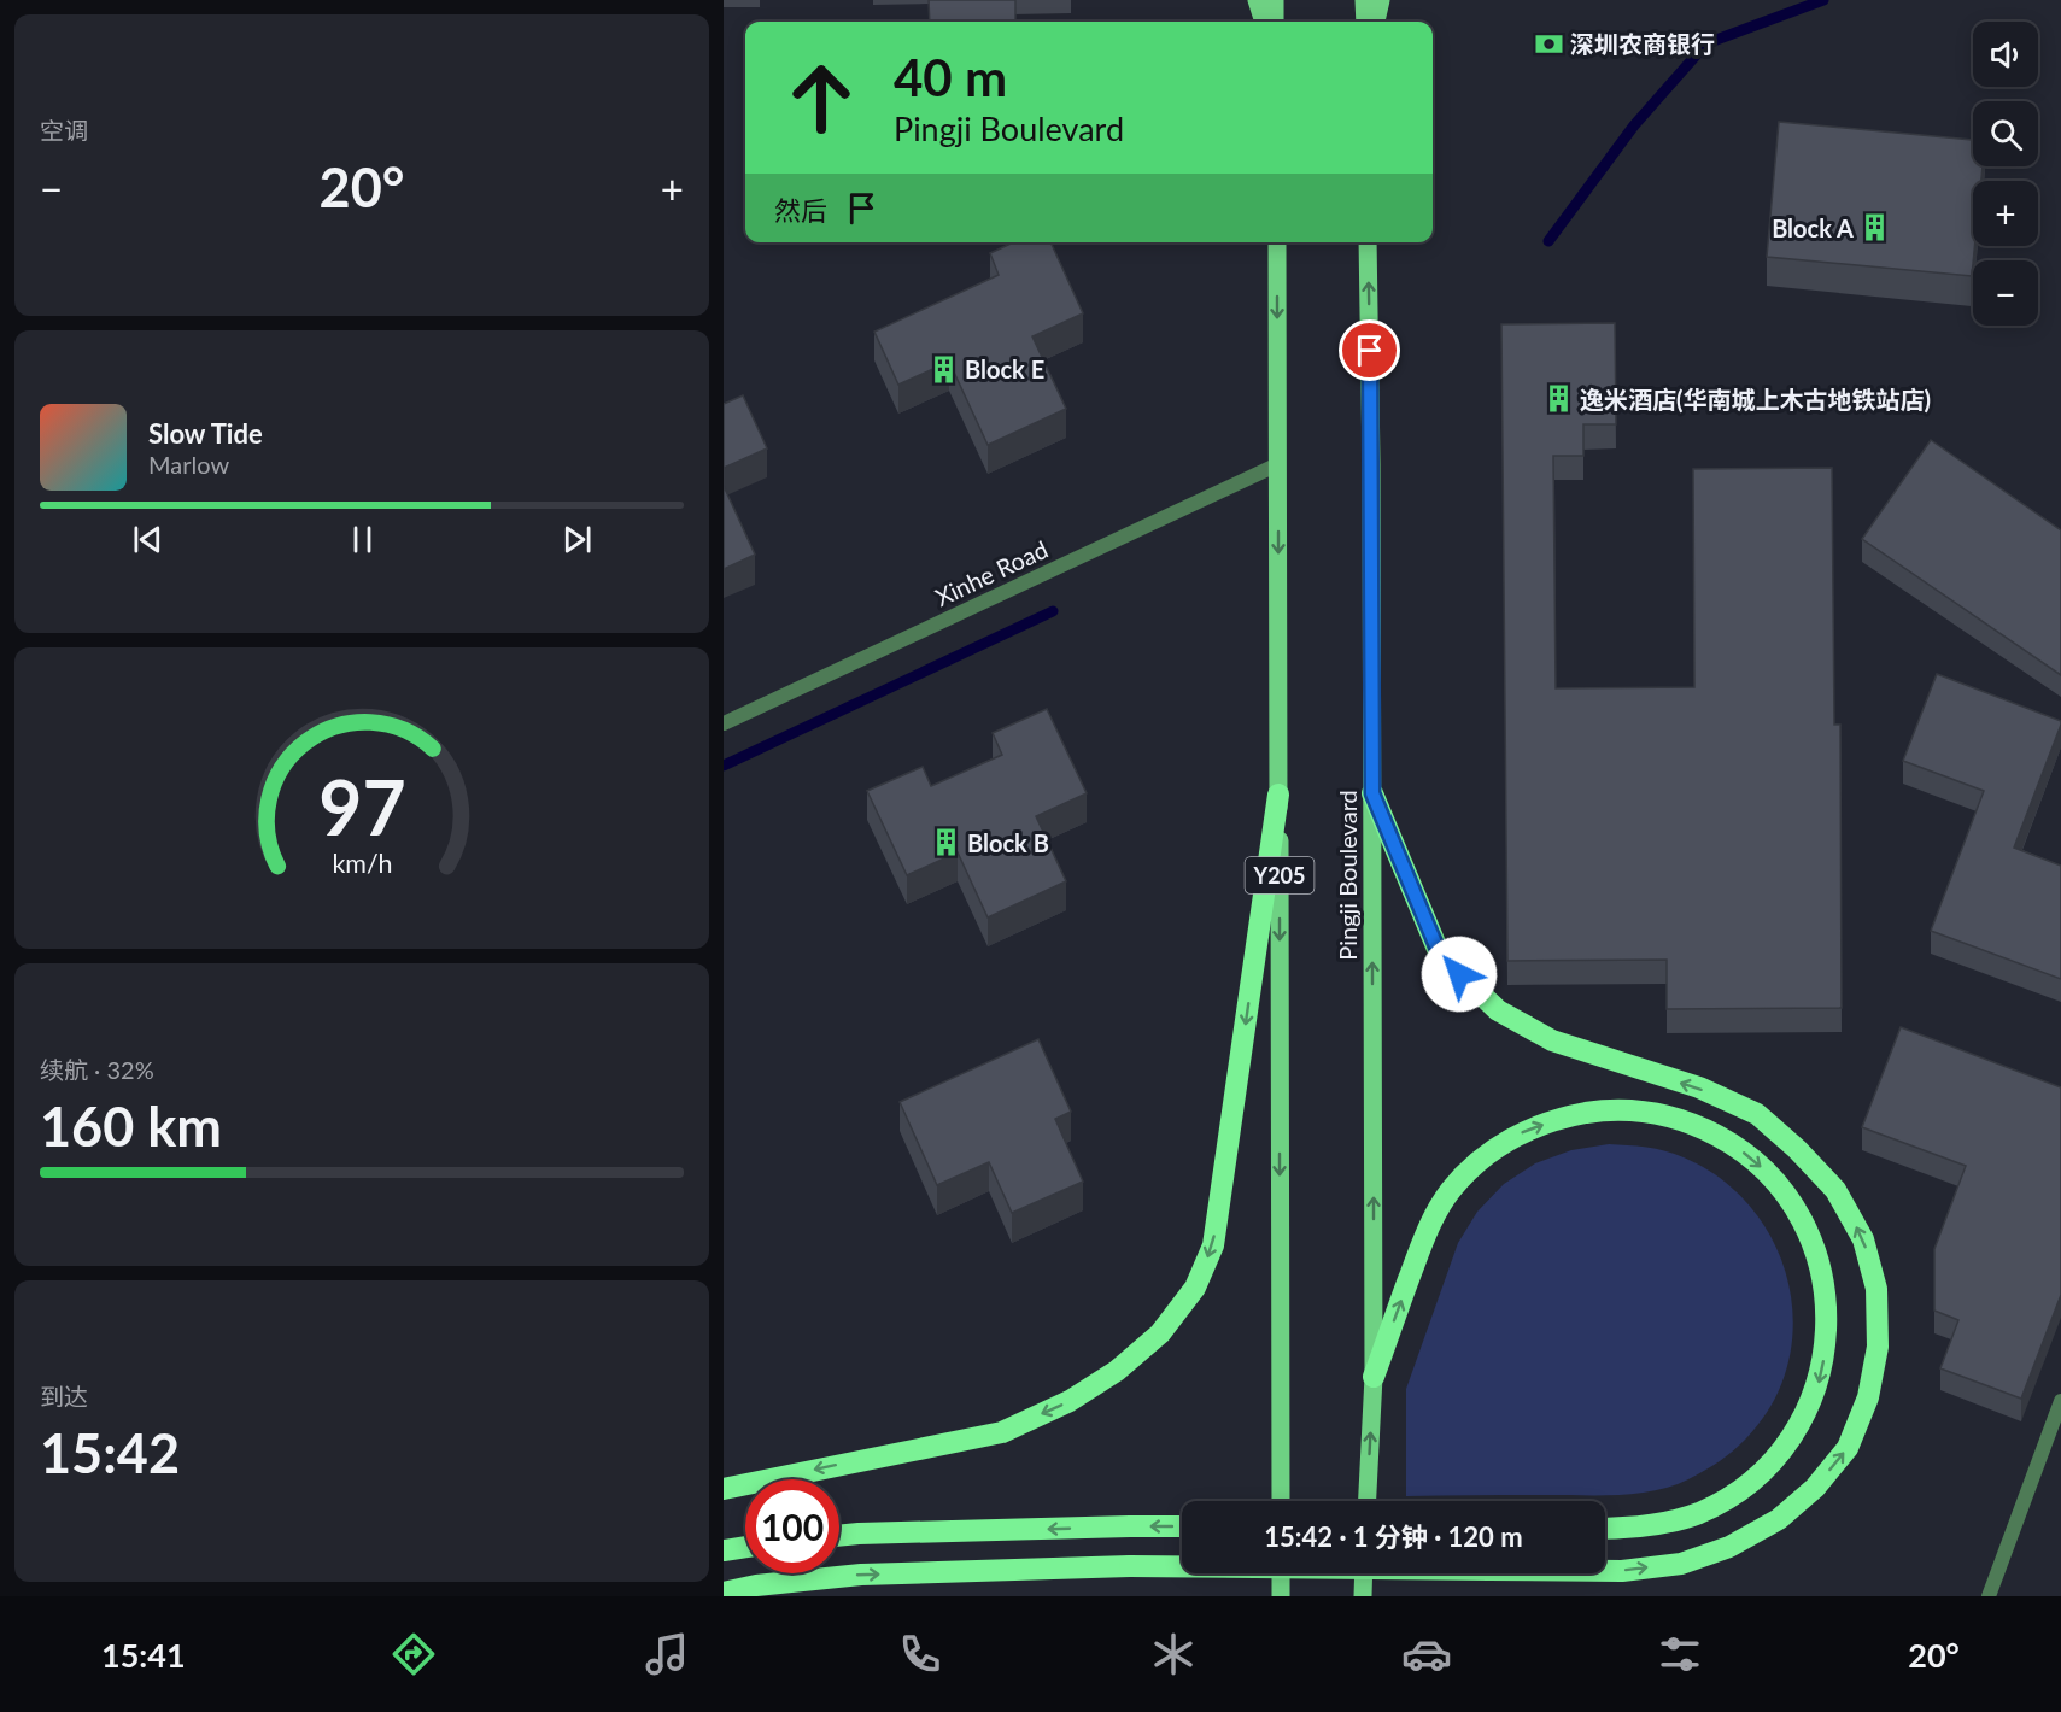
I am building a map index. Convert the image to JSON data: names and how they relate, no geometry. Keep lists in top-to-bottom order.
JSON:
{
  "streets": {
    "main road": ["Y205", "Pingji Boulevard"],
    "street": ["Xinhe Road"]
  },
  "crossings": [
    ["Xinhe Road", "Y205"]
  ],
  "places": {
    "bank": ["深圳农商银行"],
    "building": [
      "Block A",
      "Block E",
      "逸米酒店(华南城上木古地铁站店)",
      "Block B"
    ]
  },
  "page": {
    "tile": [
      "空调",
      ["续航 · 32%", "160 km"],
      ["到达", "15:42"]
    ],
    "map_buttons": ["+", "−"],
    "turn": ["40 m", "Pingji Boulevard"],
    "heat": ["−", "20°", "+"],
    "then": "然后",
    "song": ["Slow Tide", "Marlow"],
    "limit": "100",
    "trip": "15:42 · 1 分钟 · 120 m",
    "tabs": ["15:41", "20°"],
    "gauge": ["97", "km/h"]
  }
}
